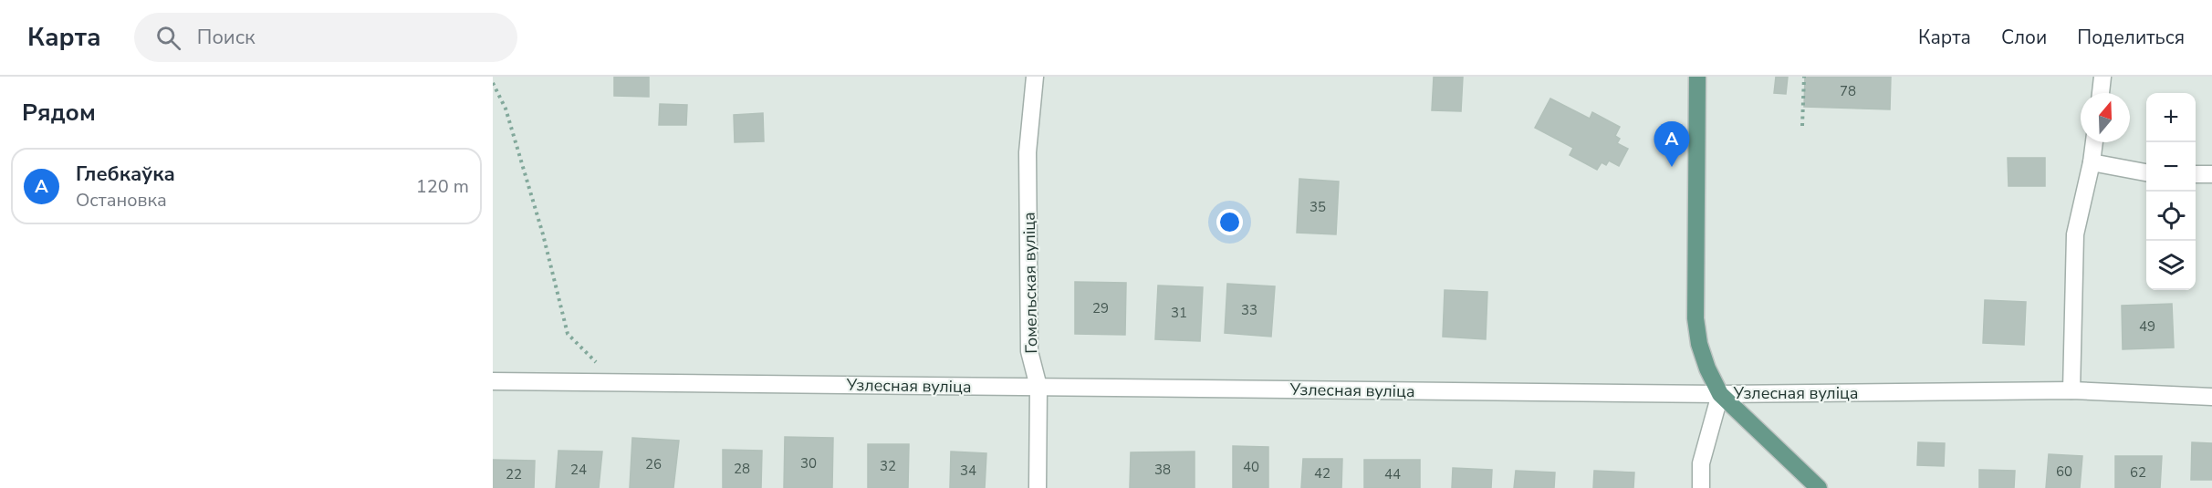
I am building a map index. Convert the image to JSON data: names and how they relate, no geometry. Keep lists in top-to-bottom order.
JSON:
{
  "streets": {
    "street": ["Гомельская вуліца", "Узлесная вуліца"]
  },
  "crossings": [
    ["Гомельская вуліца", "Узлесная вуліца"]
  ],
  "house_numbers": [
    "78",
    "35",
    "29",
    "33",
    "31",
    "49",
    "30",
    "26",
    "32",
    "40",
    "28",
    "24",
    "38",
    "34",
    "60",
    "62",
    "42",
    "22",
    "44"
  ],
  "north": "top",
  "page": {
    "header": "Карта",
    "search": "Поиск",
    "nav": ["Карта", "Слои", "Поделиться"],
    "heading": "Рядом",
    "map_buttons": ["+", "−"],
    "pins": "A",
    "list": [
      {
        "mark": "A",
        "name": "Глебкаўка",
        "note": "Остановка",
        "value": "120 m"
      }
    ]
  }
}
